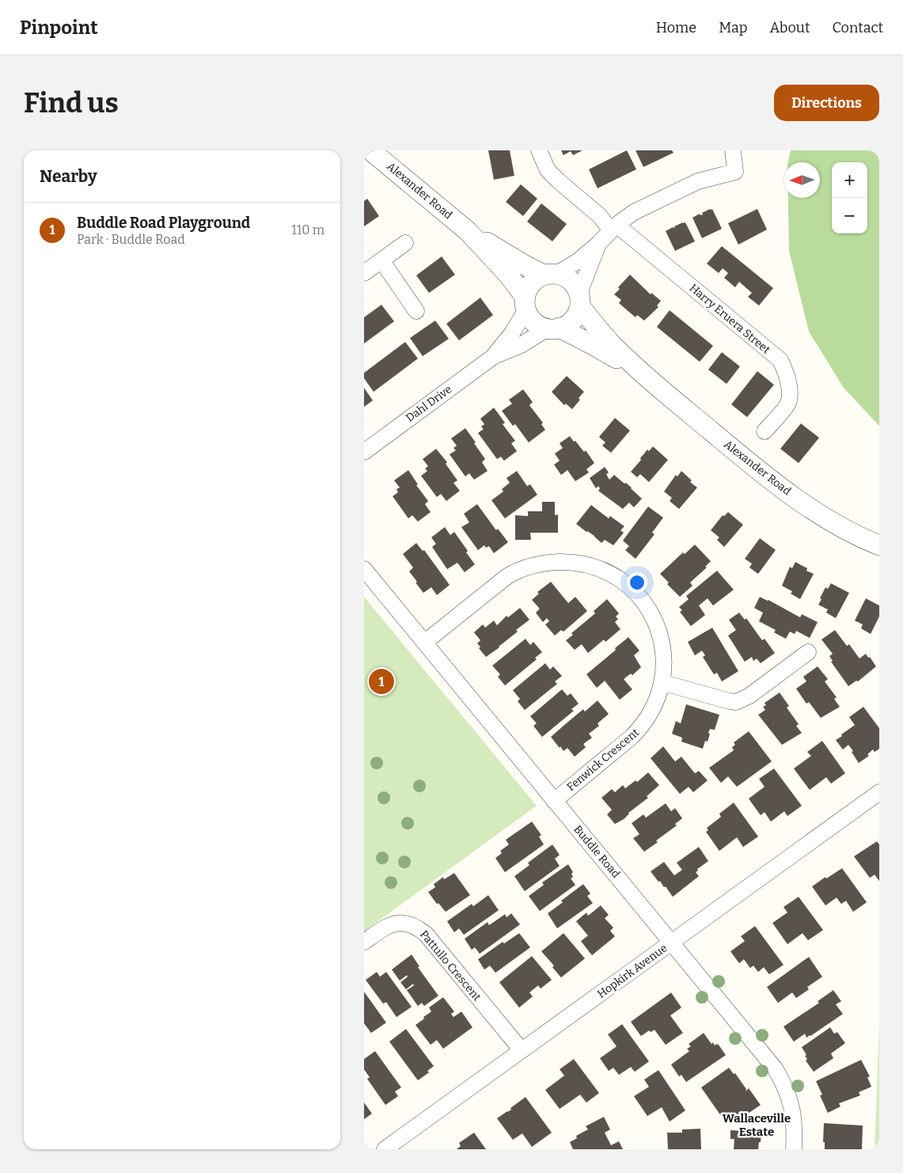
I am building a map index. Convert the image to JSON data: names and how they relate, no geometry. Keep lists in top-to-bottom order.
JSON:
{
  "streets": {
    "street": [
      "Alexander Road",
      "Harry Eruera Street",
      "Dahl Drive",
      "Fenwick Crescent",
      "Buddle Road",
      "Pattullo Crescent",
      "Hopkirk Avenue"
    ]
  },
  "crossings": [
    ["Alexander Road", "Dahl Drive"],
    ["Fenwick Crescent", "Buddle Road"],
    ["Buddle Road", "Hopkirk Avenue"],
    ["Pattullo Crescent", "Hopkirk Avenue"]
  ],
  "districts": ["Wallaceville Estate"],
  "north": "left",
  "page": {
    "header": "Pinpoint",
    "nav": [
      "Home",
      "Map",
      "About",
      "Contact"
    ],
    "buttons": "Directions",
    "title": "Find us",
    "heading": "Nearby",
    "map_buttons": ["+", "−"],
    "list": [
      {
        "mark": "1",
        "name": "Buddle Road Playground",
        "note": "Park · Buddle Road",
        "value": "110 m"
      }
    ],
    "pins": "1"
  }
}
